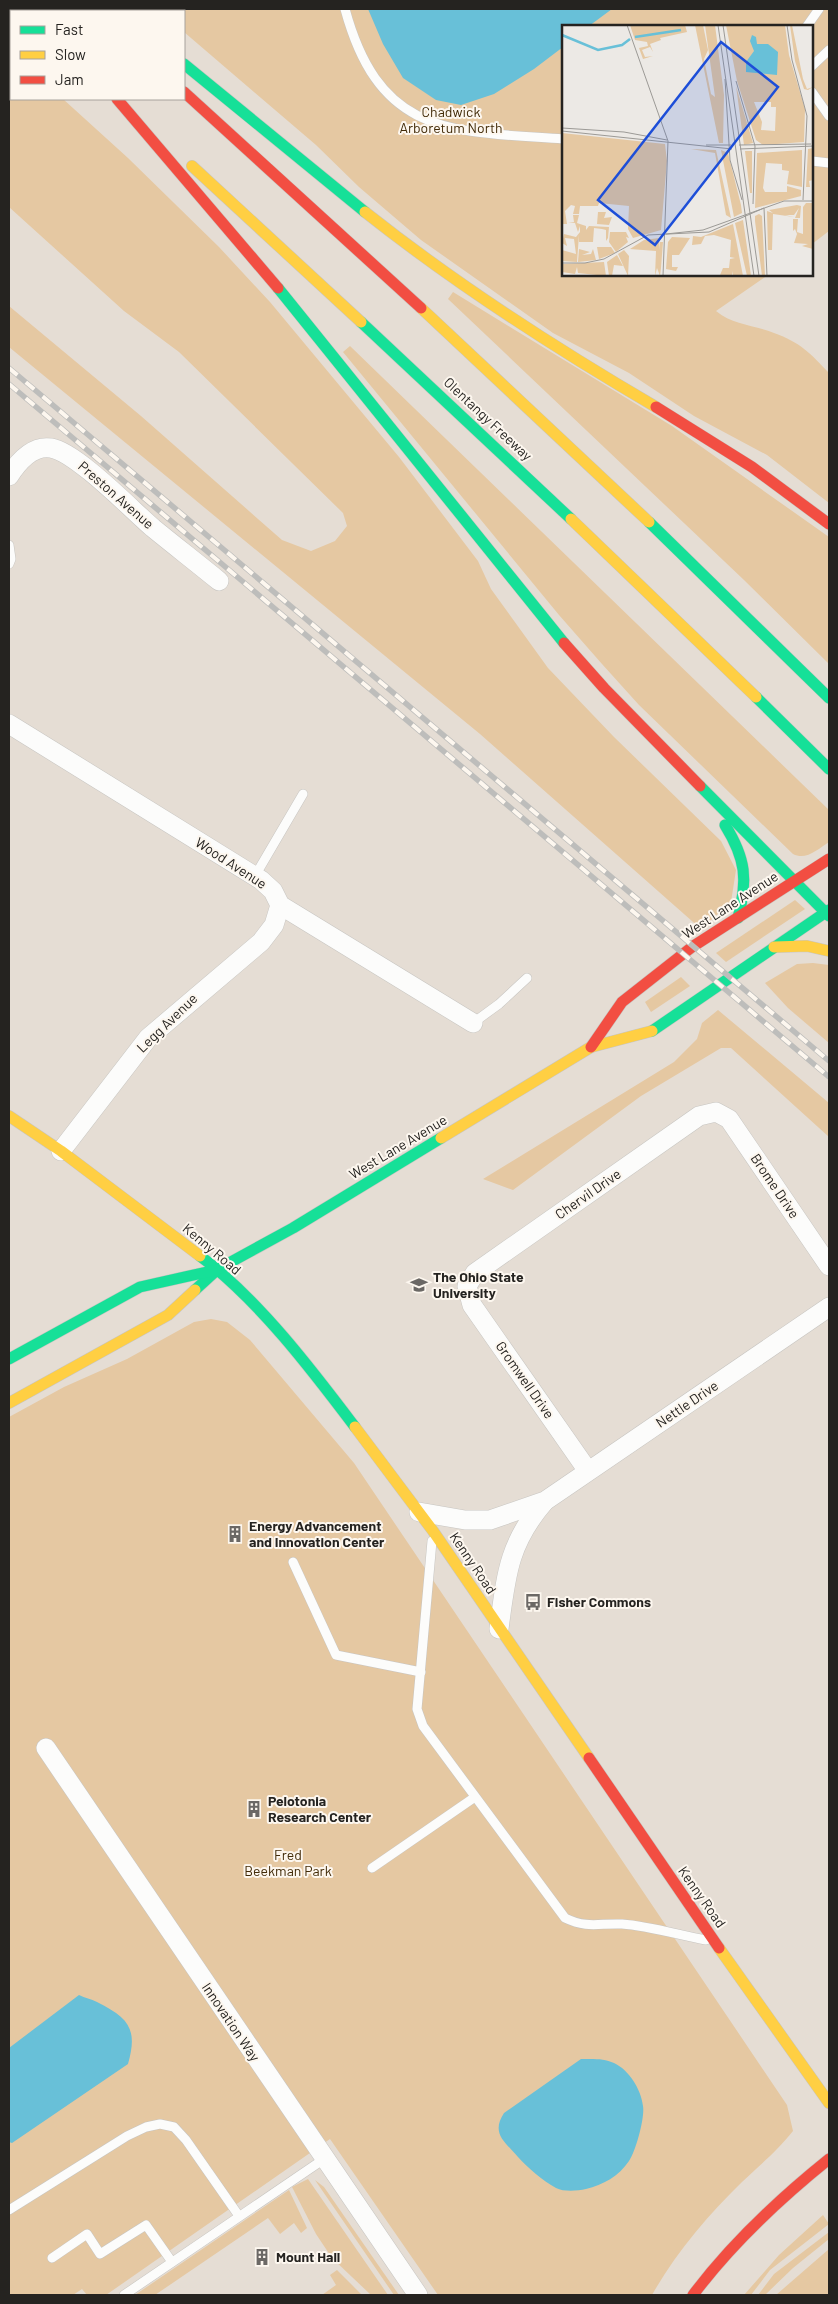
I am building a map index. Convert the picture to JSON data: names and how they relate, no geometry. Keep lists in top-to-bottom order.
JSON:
{
  "streets": {
    "main road": ["Olentangy Freeway", "West Lane Avenue", "Kenny Road"],
    "street": [
      "Preston Avenue",
      "Wood Avenue",
      "Legg Avenue",
      "Brome Drive",
      "Chervil Drive",
      "Gromwell Drive",
      "Nettle Drive",
      "Innovation Way"
    ]
  },
  "crossings": [
    ["Wood Avenue", "Legg Avenue"],
    ["West Lane Avenue", "Kenny Road"],
    ["Legg Avenue", "Kenny Road"],
    ["Brome Drive", "Chervil Drive"],
    ["Chervil Drive", "Gromwell Drive"],
    ["Kenny Road", "Nettle Drive"],
    ["Gromwell Drive", "Nettle Drive"]
  ],
  "parks": ["Chadwick Arboretum North", "Fred Beekman Park"],
  "places": {
    "school or university": ["The Ohio State University"],
    "building": ["Energy Advancement and Innovation Center", "Pelotonia Research Center", "Mount Hall"],
    "bus stop": ["Fisher Commons"]
  },
  "legend": ["Fast", "Slow", "Jam"]
}
